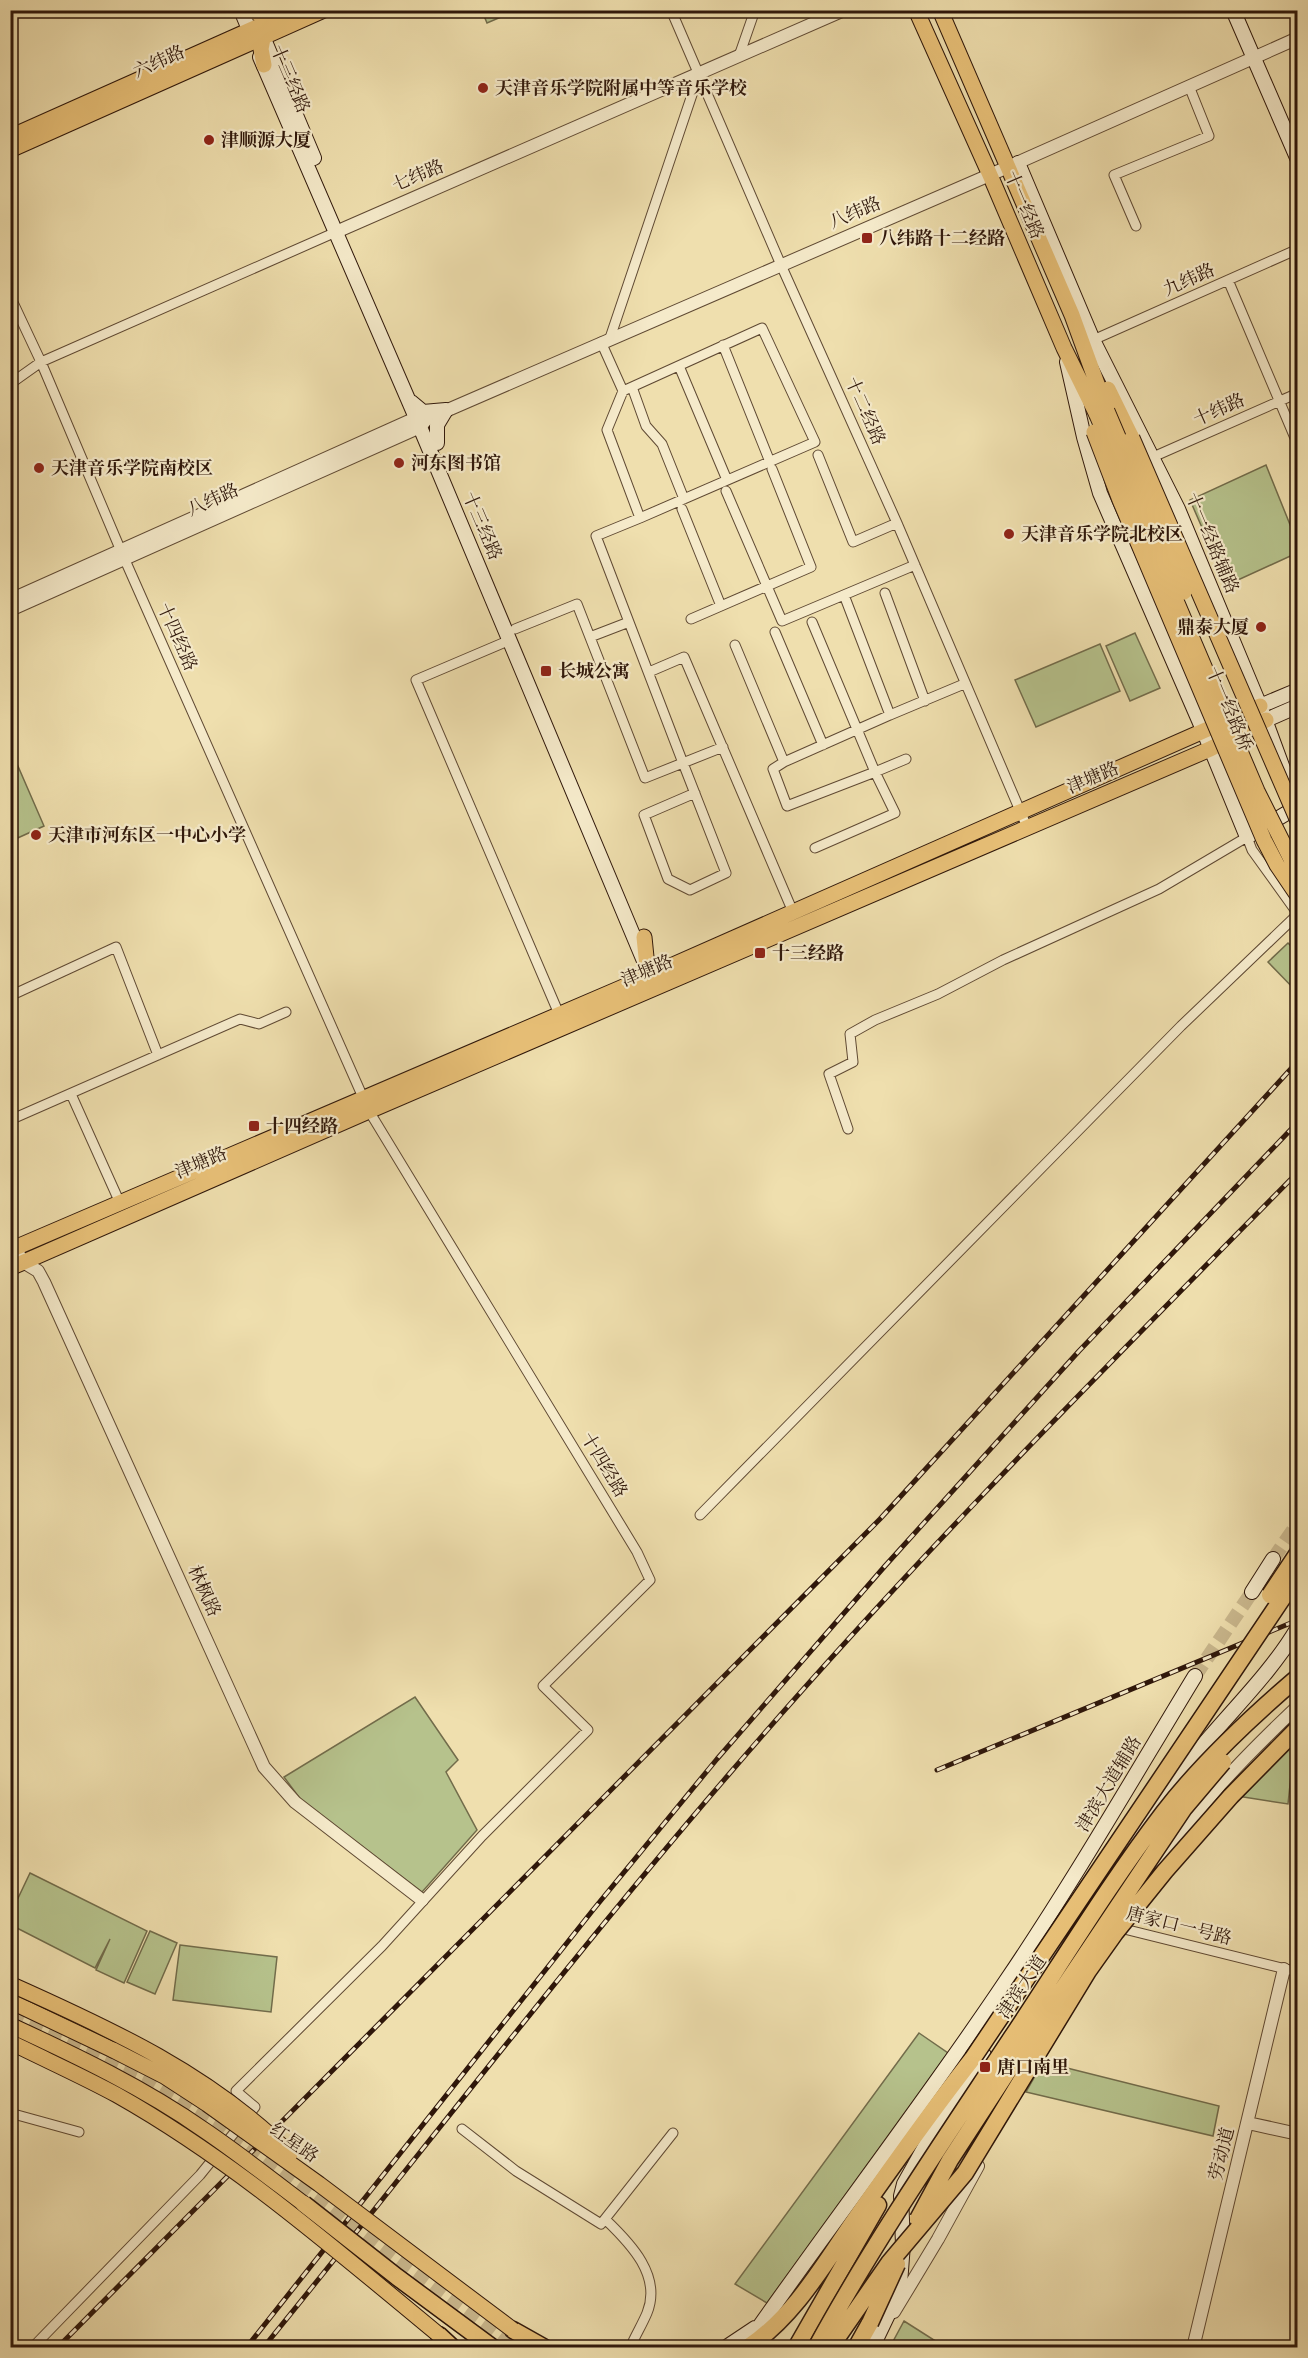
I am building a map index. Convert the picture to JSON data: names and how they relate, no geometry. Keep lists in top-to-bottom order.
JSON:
{
  "streets": {
    "highway": ["津滨大道", "红星路"],
    "main road": [
      "六纬路",
      "十三经路",
      "十一经路",
      "十一经路辅路",
      "十一经路桥",
      "津塘路",
      "津滨大道辅路"
    ],
    "street": [
      "七纬路",
      "八纬路",
      "九纬路",
      "十纬路",
      "十二经路",
      "十四经路",
      "林枫路",
      "唐家口一号路",
      "劳动道"
    ]
  },
  "crossings": [
    ["六纬路", "十三经路"],
    ["十三经路", "七纬路"],
    ["十三经路", "八纬路"],
    ["七纬路", "十二经路"],
    ["七纬路", "十四经路"],
    ["十一经路", "八纬路"],
    ["十一经路", "十一经路辅路"],
    ["十一经路", "十一经路桥"],
    ["八纬路", "十二经路"],
    ["八纬路", "十一经路辅路"],
    ["八纬路", "十四经路"],
    ["九纬路", "十一经路辅路"],
    ["十纬路", "十一经路辅路"],
    ["十二经路", "津塘路"],
    ["十一经路辅路", "津塘路"],
    ["十四经路", "津塘路"],
    ["十四经路", "林枫路"],
    ["津塘路", "林枫路"],
    ["津滨大道辅路", "唐家口一号路"],
    ["唐家口一号路", "劳动道"]
  ],
  "places": {
    "other": [
      "天津音乐学院附属中等音乐学校",
      "津顺源大厦",
      "河东图书馆",
      "天津音乐学院南校区",
      "天津音乐学院北校区",
      "鼎泰大厦",
      "天津市河东区一中心小学"
    ],
    "transit": [
      "八纬路十二经路",
      "长城公寓",
      "十三经路",
      "十四经路",
      "唐口南里"
    ]
  }
}
